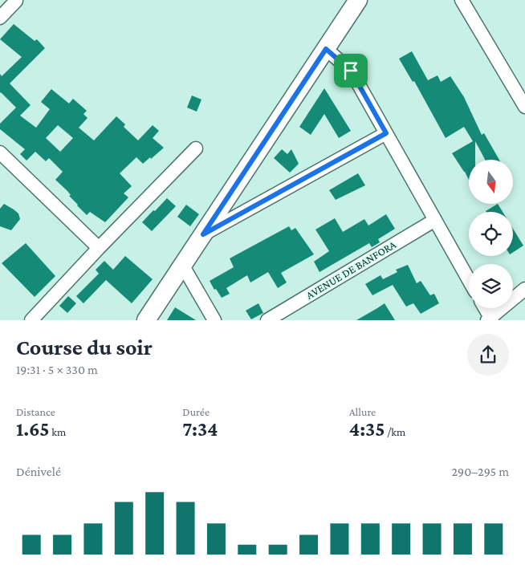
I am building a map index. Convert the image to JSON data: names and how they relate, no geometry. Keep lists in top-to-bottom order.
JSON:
{
  "streets": {
    "street": ["AVENUE DE BANFORA"]
  },
  "north": "bottom",
  "page": {
    "heading": ["Course du soir", "19:31 · 5 × 330 m"],
    "stats": [
      ["Distance", "1.65 km"],
      ["Durée", "7:34"],
      ["Allure", "4:35 /km"]
    ],
    "chart": ["Dénivelé", "290–295 m"]
  }
}
